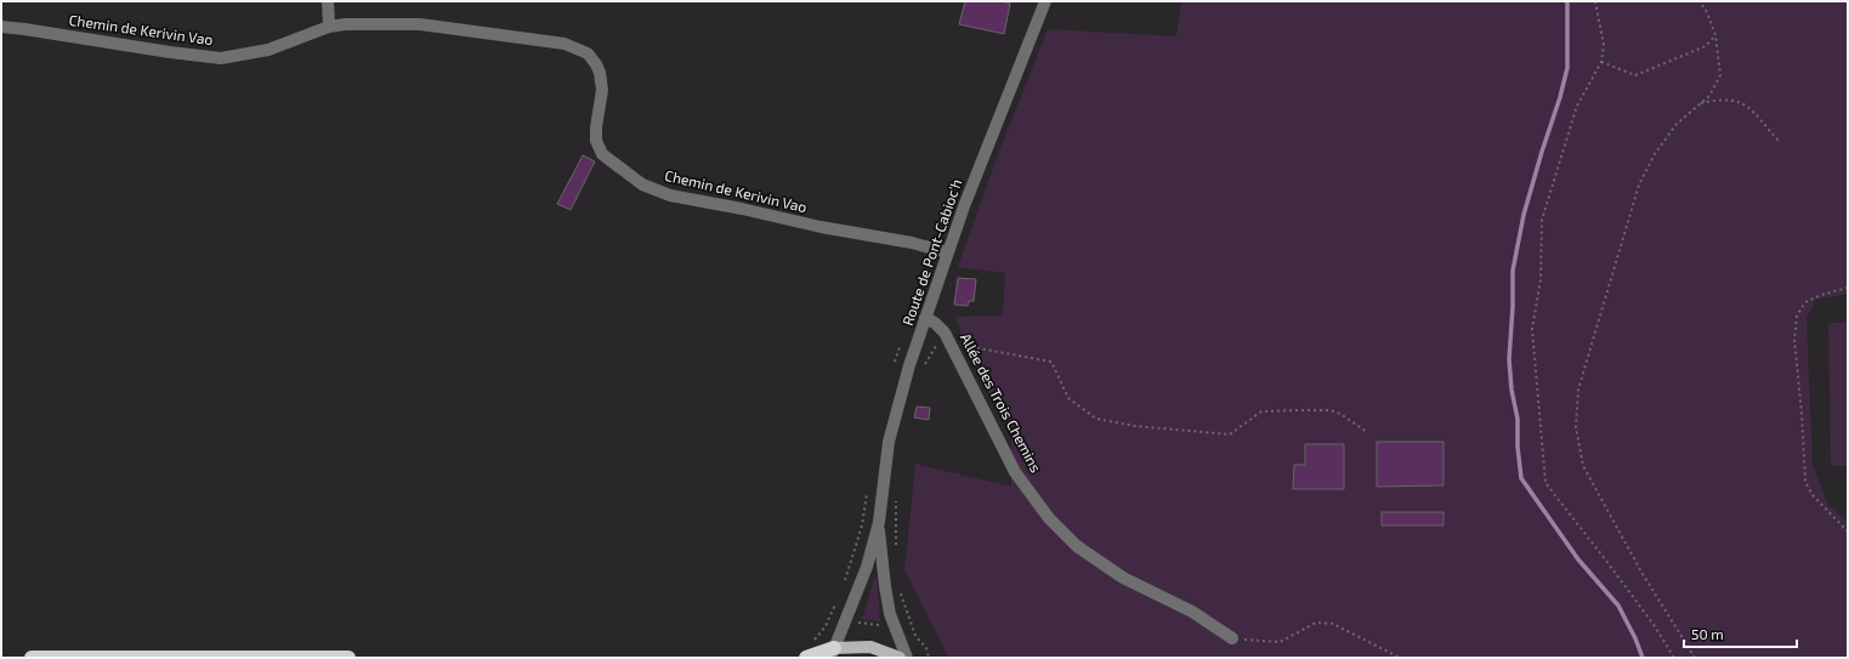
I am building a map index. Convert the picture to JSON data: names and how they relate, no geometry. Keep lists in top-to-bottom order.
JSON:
{
  "streets": {
    "street": ["Chemin de Kerivin Vao", "Route de Pont-Cabioc'h", "Allée des Trois Chemins"]
  },
  "crossings": [
    ["Chemin de Kerivin Vao", "Route de Pont-Cabioc'h"],
    ["Route de Pont-Cabioc'h", "Allée des Trois Chemins"]
  ],
  "scale_bar": "50 m"
}
